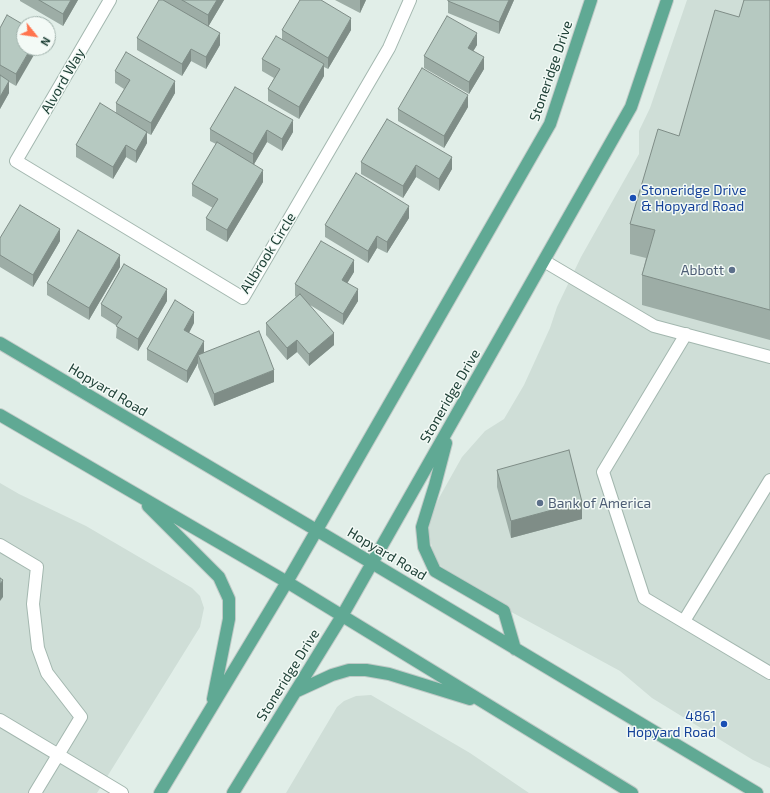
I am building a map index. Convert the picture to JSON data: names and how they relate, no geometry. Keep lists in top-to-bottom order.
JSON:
{
  "streets": {
    "main road": ["Stoneridge Drive", "Hopyard Road"],
    "street": ["Alvord Way", "Allbrook Circle"]
  },
  "crossings": [
    ["Stoneridge Drive", "Hopyard Road"],
    ["Alvord Way", "Allbrook Circle"]
  ],
  "places": [
    "Stoneridge Drive & Hopyard Road",
    "Abbott",
    "Bank of America",
    "4861 Hopyard Road"
  ],
  "north": "bottom right"
}
